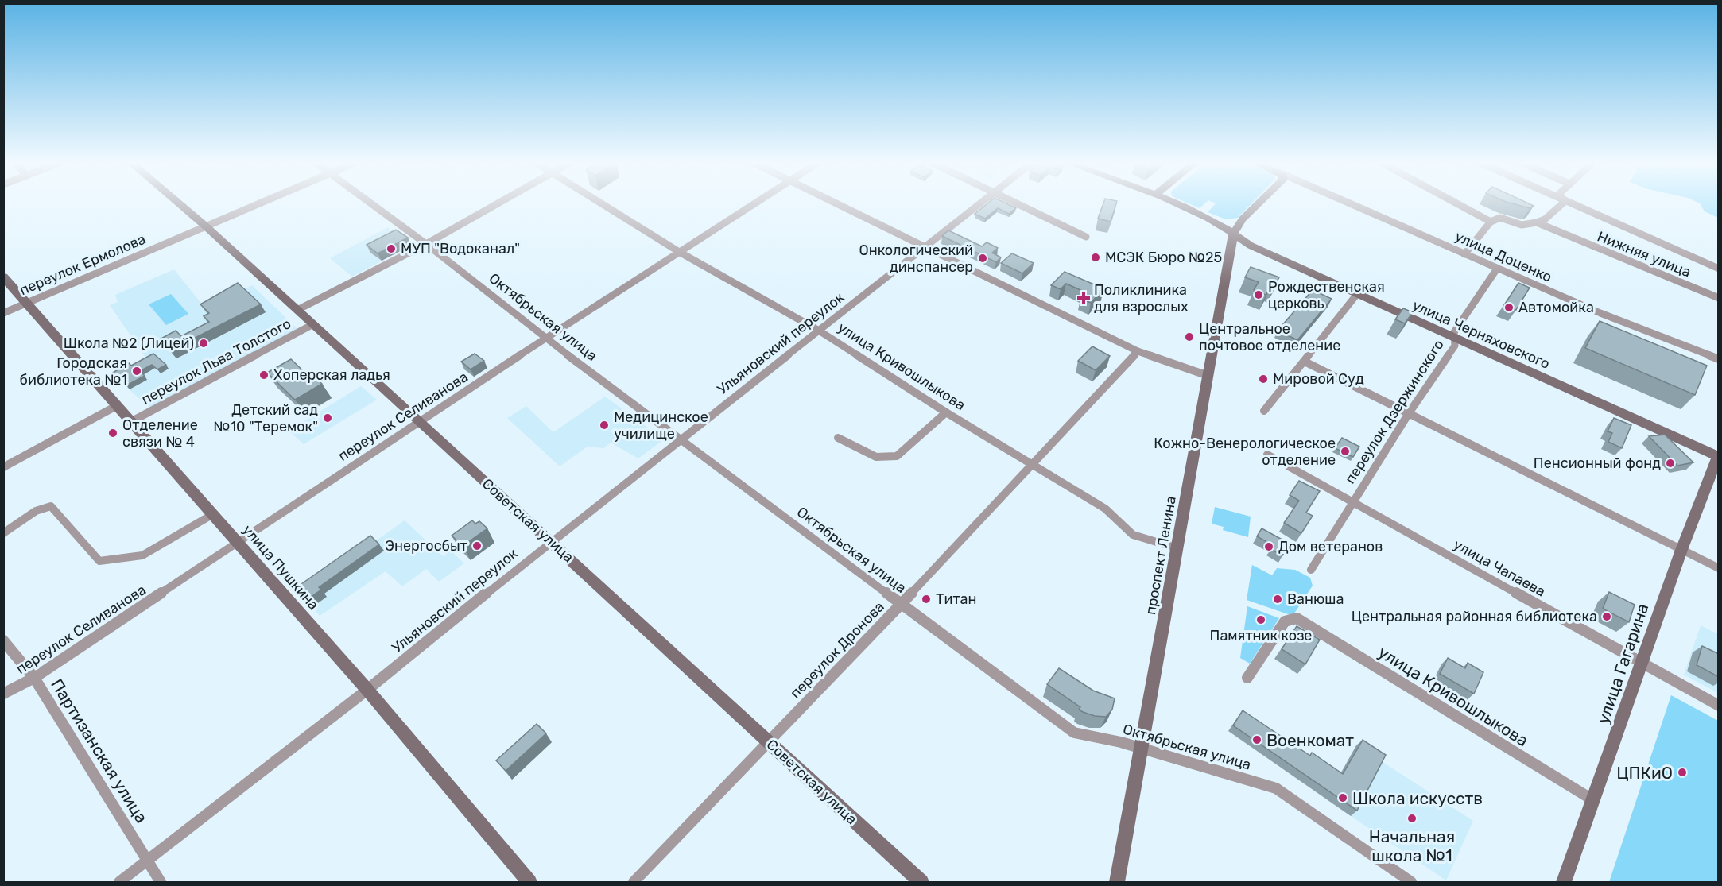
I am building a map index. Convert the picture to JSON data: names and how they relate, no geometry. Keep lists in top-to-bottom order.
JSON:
{
  "streets": {
    "main road": [
      "улица Черняховского",
      "Советская улица",
      "проспект Ленина",
      "улица Пушкина",
      "улица Гагарина"
    ],
    "street": [
      "Нижняя улица",
      "улица Доценко",
      "переулок Ермолова",
      "Октябрьская улица",
      "Ульяновский переулок",
      "переулок Льва Толстого",
      "улица Кривошлыкова",
      "переулок Дзержинского",
      "переулок Селиванова",
      "улица Чапаева",
      "переулок Дронова",
      "Партизанская улица"
    ]
  },
  "crossings": [
    ["улица Доценко", "переулок Дзержинского"],
    ["переулок Ермолова", "Советская улица"],
    ["переулок Ермолова", "улица Пушкина"],
    ["Октябрьская улица", "Ульяновский переулок"],
    ["Октябрьская улица", "переулок Льва Толстого"],
    ["Октябрьская улица", "переулок Селиванова"],
    ["Октябрьская улица", "проспект Ленина"],
    ["Октябрьская улица", "переулок Дронова"],
    ["улица Черняховского", "переулок Дзержинского"],
    ["улица Черняховского", "проспект Ленина"],
    ["улица Черняховского", "улица Гагарина"],
    ["Ульяновский переулок", "улица Кривошлыкова"],
    ["Ульяновский переулок", "Советская улица"],
    ["Ульяновский переулок", "улица Пушкина"],
    ["Ульяновский переулок", "Партизанская улица"],
    ["переулок Льва Толстого", "Советская улица"],
    ["переулок Льва Толстого", "улица Пушкина"],
    ["улица Кривошлыкова", "переулок Селиванова"],
    ["улица Кривошлыкова", "проспект Ленина"],
    ["улица Кривошлыкова", "переулок Дронова"],
    ["улица Кривошлыкова", "улица Гагарина"],
    ["переулок Дзержинского", "улица Чапаева"],
    ["переулок Селиванова", "Советская улица"],
    ["переулок Селиванова", "улица Пушкина"],
    ["переулок Селиванова", "Партизанская улица"],
    ["Советская улица", "переулок Дронова"],
    ["улица Чапаева", "улица Гагарина"]
  ],
  "places": {
    "other": [
      "МУП \"Водоканал\"",
      "МСЭК Бюро №25",
      "Онкологический динспансер",
      "Рождественская церковь",
      "Автомойка",
      "Центральное почтовое отделение",
      "Школа №2 (Лицей)",
      "Городская библиотека №1",
      "Хоперская ладья",
      "Мировой Суд",
      "Детский сад №10 \"Теремок\"",
      "Медицинское училище",
      "Отделение связи № 4",
      "Кожно-Венерологическое отделение",
      "Пенсионный фонд",
      "Энергосбыт",
      "Дом ветеранов",
      "Титан",
      "Ванюша",
      "Центральная районная библиотека",
      "Памятник козе",
      "Военкомат",
      "ЦПКиО",
      "Школа искусств",
      "Начальная школа №1"
    ],
    "health": ["Поликлиника для взрослых"]
  }
}
